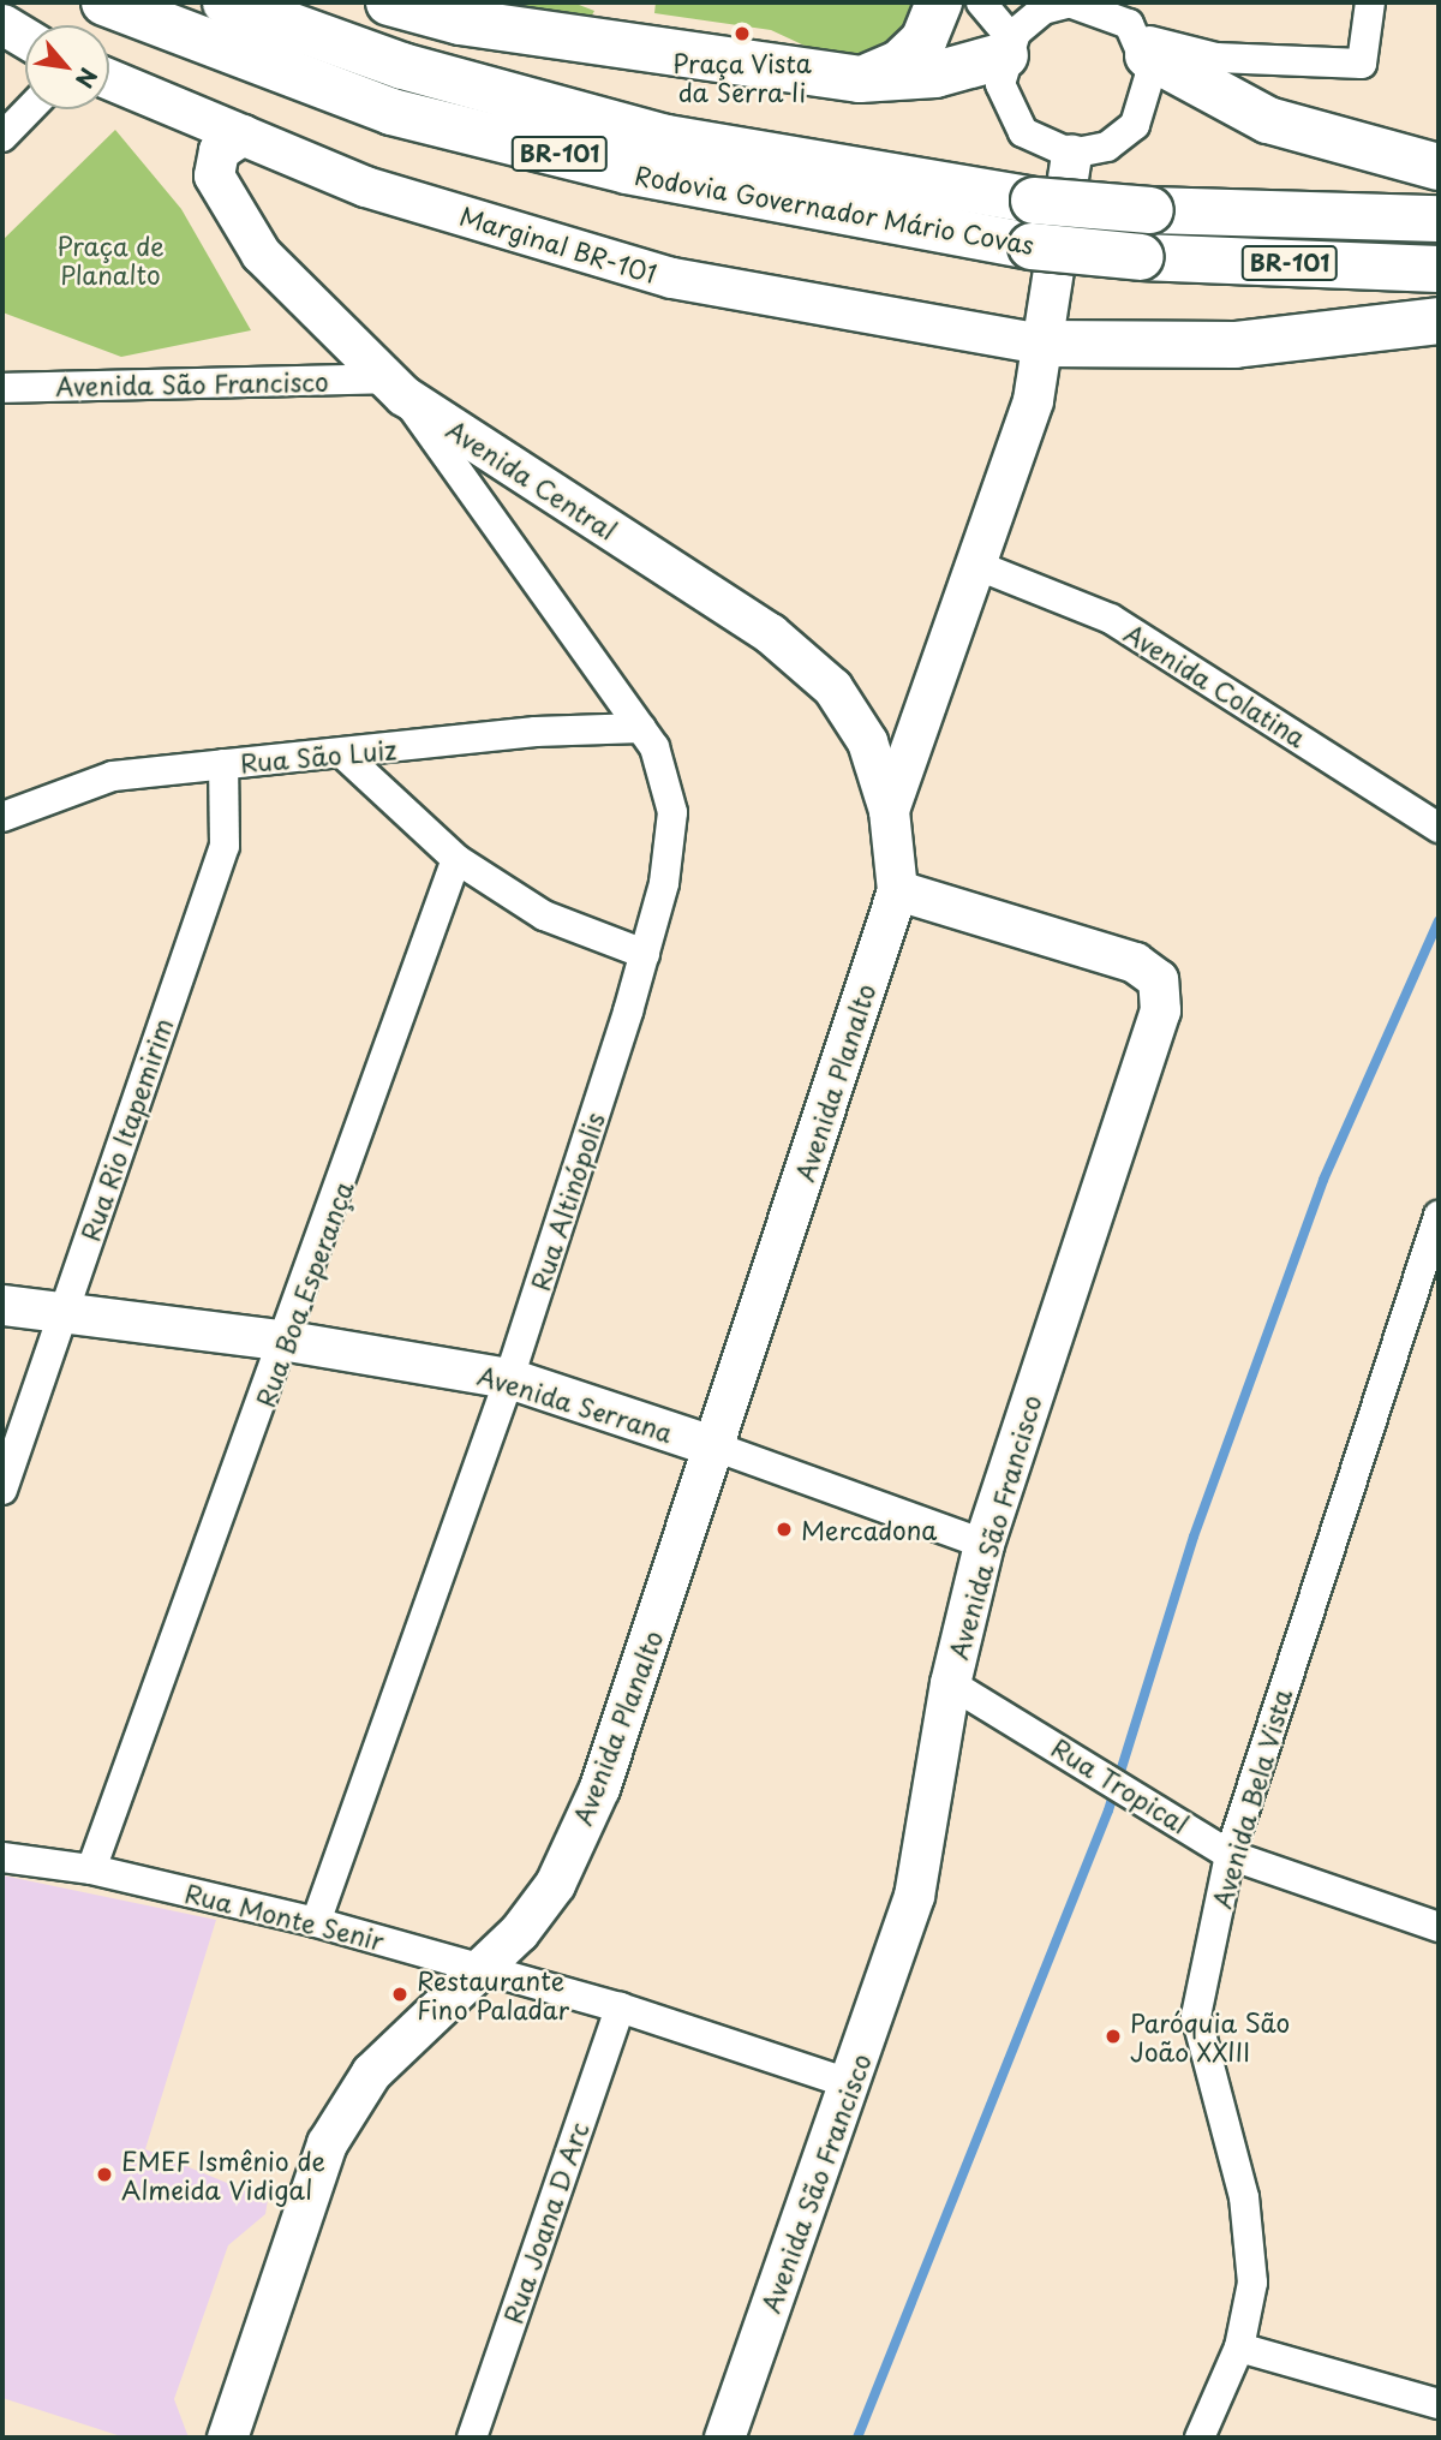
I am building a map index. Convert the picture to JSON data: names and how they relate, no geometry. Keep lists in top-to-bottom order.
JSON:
{
  "streets": {
    "main road": ["BR-101", "Rodovia Governador Mário Covas"],
    "street": [
      "Marginal BR-101",
      "Avenida São Francisco",
      "Avenida Central",
      "Avenida Colatina",
      "Rua São Luiz",
      "Avenida Planalto",
      "Rua Rio Itapemirim",
      "Rua Altinópolis",
      "Rua Boa Esperança",
      "Avenida Serrana",
      "Rua Tropical",
      "Avenida Bela Vista",
      "Rua Monte Senir",
      "Rua Joana D Arc"
    ]
  },
  "crossings": [
    ["Marginal BR-101", "Avenida Central"],
    ["Marginal BR-101", "Avenida Planalto"],
    ["Avenida São Francisco", "Avenida Central"],
    ["Avenida São Francisco", "Avenida Planalto"],
    ["Avenida São Francisco", "Rua Altinópolis"],
    ["Avenida São Francisco", "Avenida Serrana"],
    ["Avenida São Francisco", "Rua Tropical"],
    ["Avenida São Francisco", "Rua Monte Senir"],
    ["Avenida Central", "Avenida Planalto"],
    ["Avenida Central", "Rua Altinópolis"],
    ["Avenida Colatina", "Avenida Planalto"],
    ["Rua São Luiz", "Rua Rio Itapemirim"],
    ["Rua São Luiz", "Rua Altinópolis"],
    ["Avenida Planalto", "Avenida Serrana"],
    ["Avenida Planalto", "Rua Monte Senir"],
    ["Rua Rio Itapemirim", "Avenida Serrana"],
    ["Rua Altinópolis", "Avenida Serrana"],
    ["Rua Altinópolis", "Rua Monte Senir"],
    ["Rua Boa Esperança", "Avenida Serrana"],
    ["Rua Boa Esperança", "Rua Monte Senir"],
    ["Rua Tropical", "Avenida Bela Vista"],
    ["Rua Monte Senir", "Rua Joana D Arc"]
  ],
  "parks": ["Praça de Planalto"],
  "places": [
    "Praça Vista da Serra Ii",
    "Mercadona",
    "Restaurante Fino Paladar",
    "Paróquia São João XXIII",
    "EMEF Ismênio de Almeida Vidigal"
  ],
  "north": "bottom right"
}
